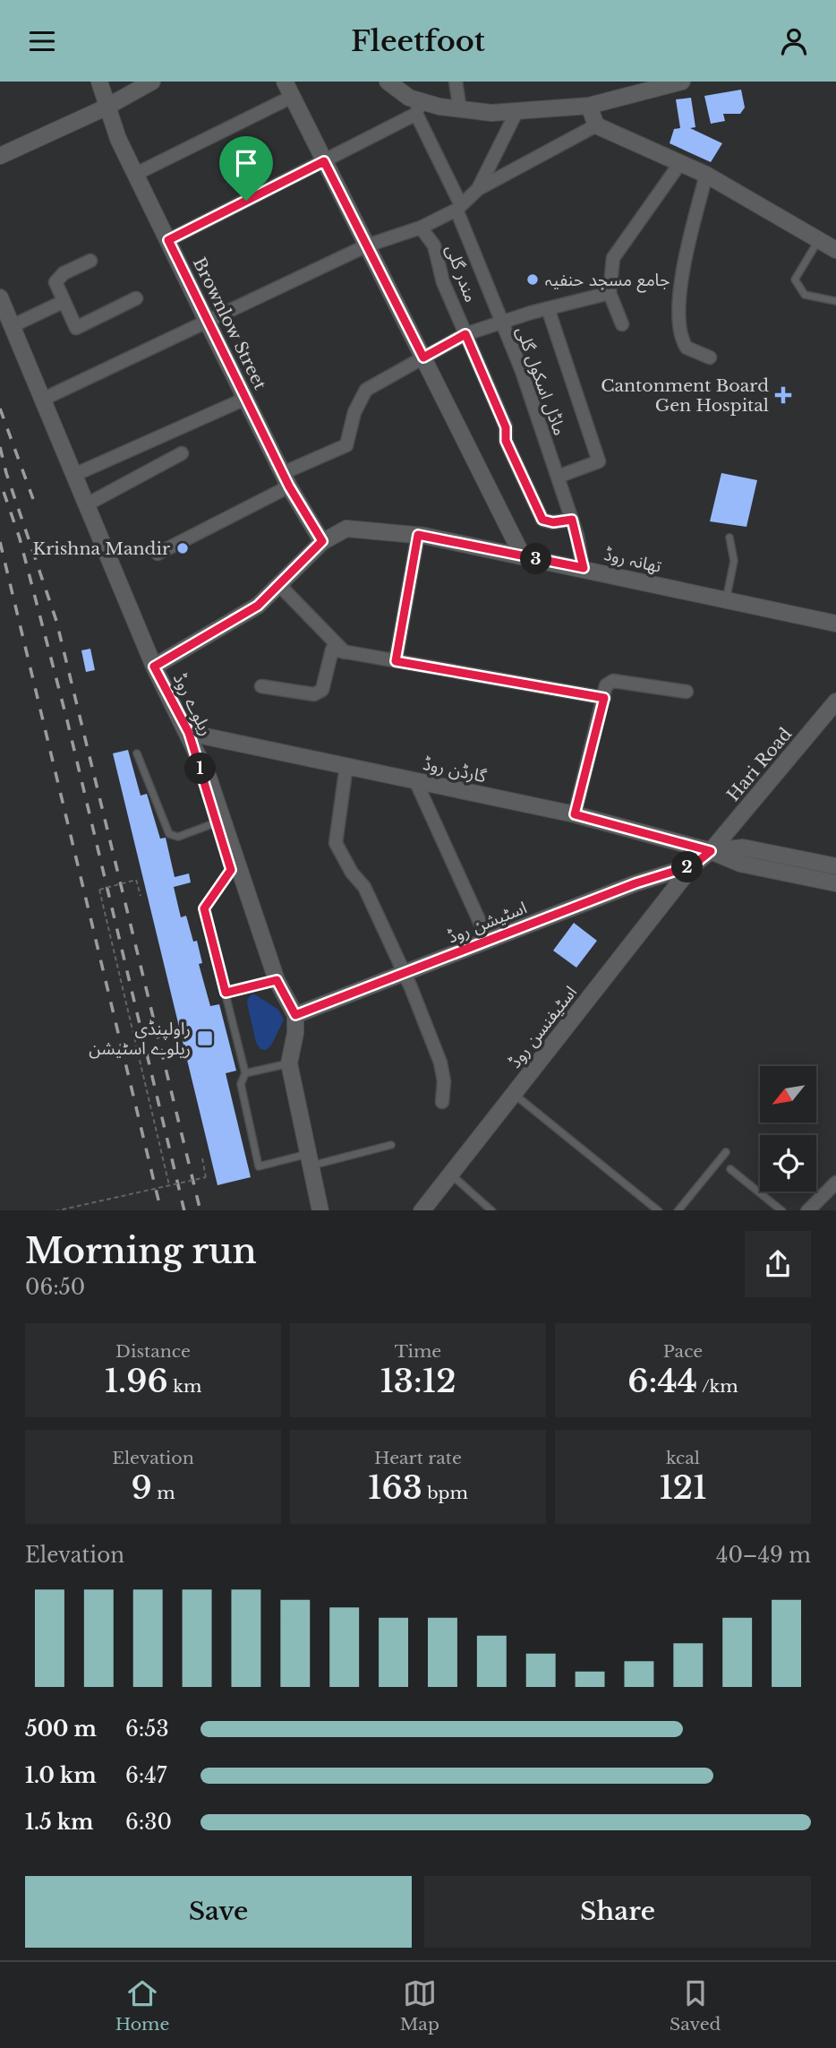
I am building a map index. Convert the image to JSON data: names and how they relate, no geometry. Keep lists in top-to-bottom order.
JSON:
{
  "streets": {
    "street": [
      "مندر گلی",
      "Brownlow Street",
      "ماڈل اسکول گلی",
      "تھانہ روڈ",
      "ریلوے روڈ",
      "Hari Road",
      "گارڈن روڈ",
      "اسٹیشن روڈ",
      "اسٹیفنسن روڈ"
    ]
  },
  "crossings": [
    ["مندر گلی", "ماڈل اسکول گلی"],
    ["Brownlow Street", "تھانہ روڈ"],
    ["ماڈل اسکول گلی", "تھانہ روڈ"],
    ["ریلوے روڈ", "گارڈن روڈ"],
    ["ریلوے روڈ", "اسٹیشن روڈ"],
    ["Hari Road", "گارڈن روڈ"],
    ["Hari Road", "اسٹیشن روڈ"],
    ["Hari Road", "اسٹیفنسن روڈ"],
    ["اسٹیشن روڈ", "اسٹیفنسن روڈ"]
  ],
  "places": {
    "other": ["جامع مسجد حنفیہ", "Krishna Mandir"],
    "health": ["Cantonment Board Gen Hospital"],
    "transit": ["راولپنڈی ریلوے اسٹیشن"]
  },
  "north": "bottom left",
  "page": {
    "header": "Fleetfoot",
    "pins": ["3", "1", "2"],
    "heading": ["Morning run", "06:50"],
    "stats": [
      ["Distance", "1.96 km"],
      ["Time", "13:12"],
      ["Pace", "6:44 /km"],
      ["Elevation", "9 m"],
      ["Heart rate", "163 bpm"],
      ["kcal", "121"]
    ],
    "chart": ["Elevation", "40–49 m"],
    "list": [
      {
        "name": "500 m",
        "note": "6:53"
      },
      {
        "name": "1.0 km",
        "note": "6:47"
      },
      {
        "name": "1.5 km",
        "note": "6:30"
      }
    ],
    "buttons": ["Save", "Share"],
    "tabs": ["Home", "Map", "Saved"]
  }
}
